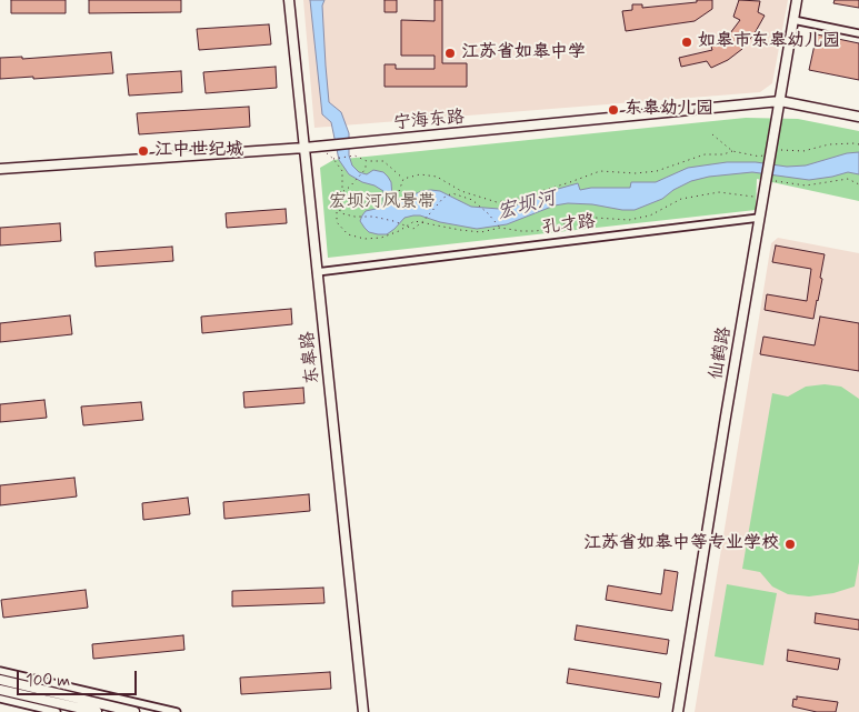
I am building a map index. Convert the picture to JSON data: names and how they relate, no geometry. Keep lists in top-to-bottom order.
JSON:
{
  "streets": {
    "street": [
      "宁海东路",
      "孔才路",
      "仙鹤路",
      "东皋路"
    ]
  },
  "crossings": [
    ["宁海东路", "仙鹤路"],
    ["宁海东路", "东皋路"],
    ["孔才路", "仙鹤路"],
    ["孔才路", "东皋路"]
  ],
  "water": ["宏坝河"],
  "parks": ["宏坝河风景带"],
  "places": [
    "如皋市东皋幼儿园",
    "江苏省如皋中学",
    "东皋幼儿园",
    "江中世纪城",
    "江苏省如皋中等专业学校"
  ],
  "scale_bar": "100 m"
}
